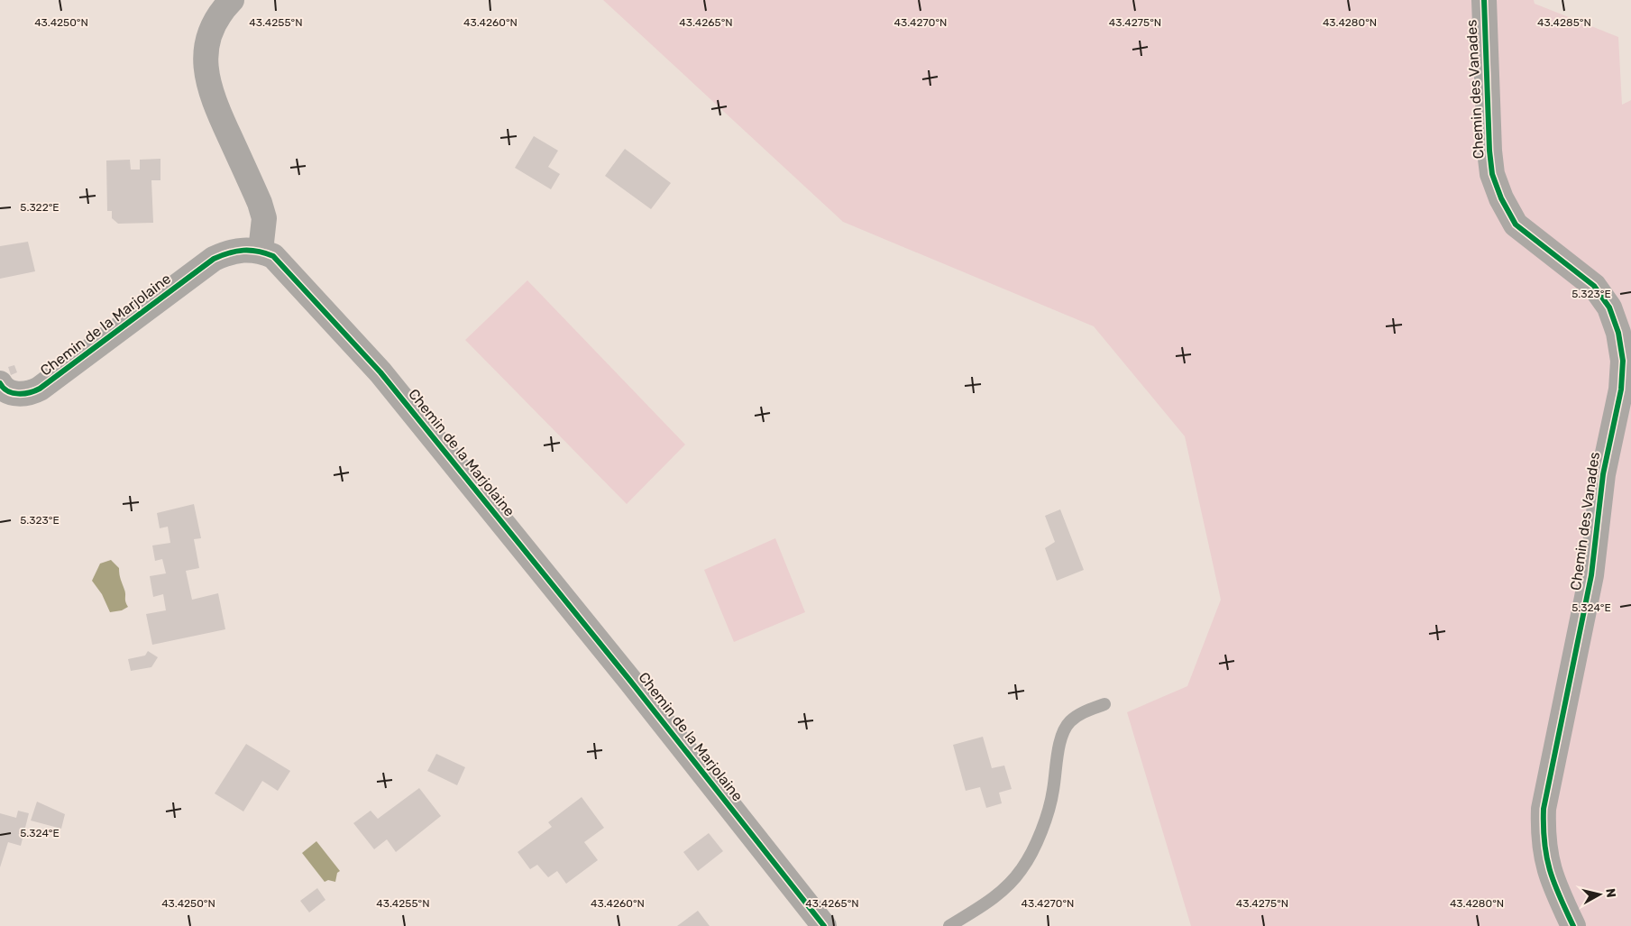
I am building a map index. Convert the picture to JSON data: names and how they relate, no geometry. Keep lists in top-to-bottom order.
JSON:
{
  "streets": {
    "street": ["Chemin des Vanades", "Chemin de la Marjolaine"]
  },
  "north": "right",
  "coordinates": [
    "43.4250°N",
    "43.4255°N",
    "43.4260°N",
    "43.4265°N",
    "43.4270°N",
    "43.4275°N",
    "43.4280°N",
    "43.4285°N",
    "5.322°E",
    "5.323°E",
    "5.324°E"
  ]
}
